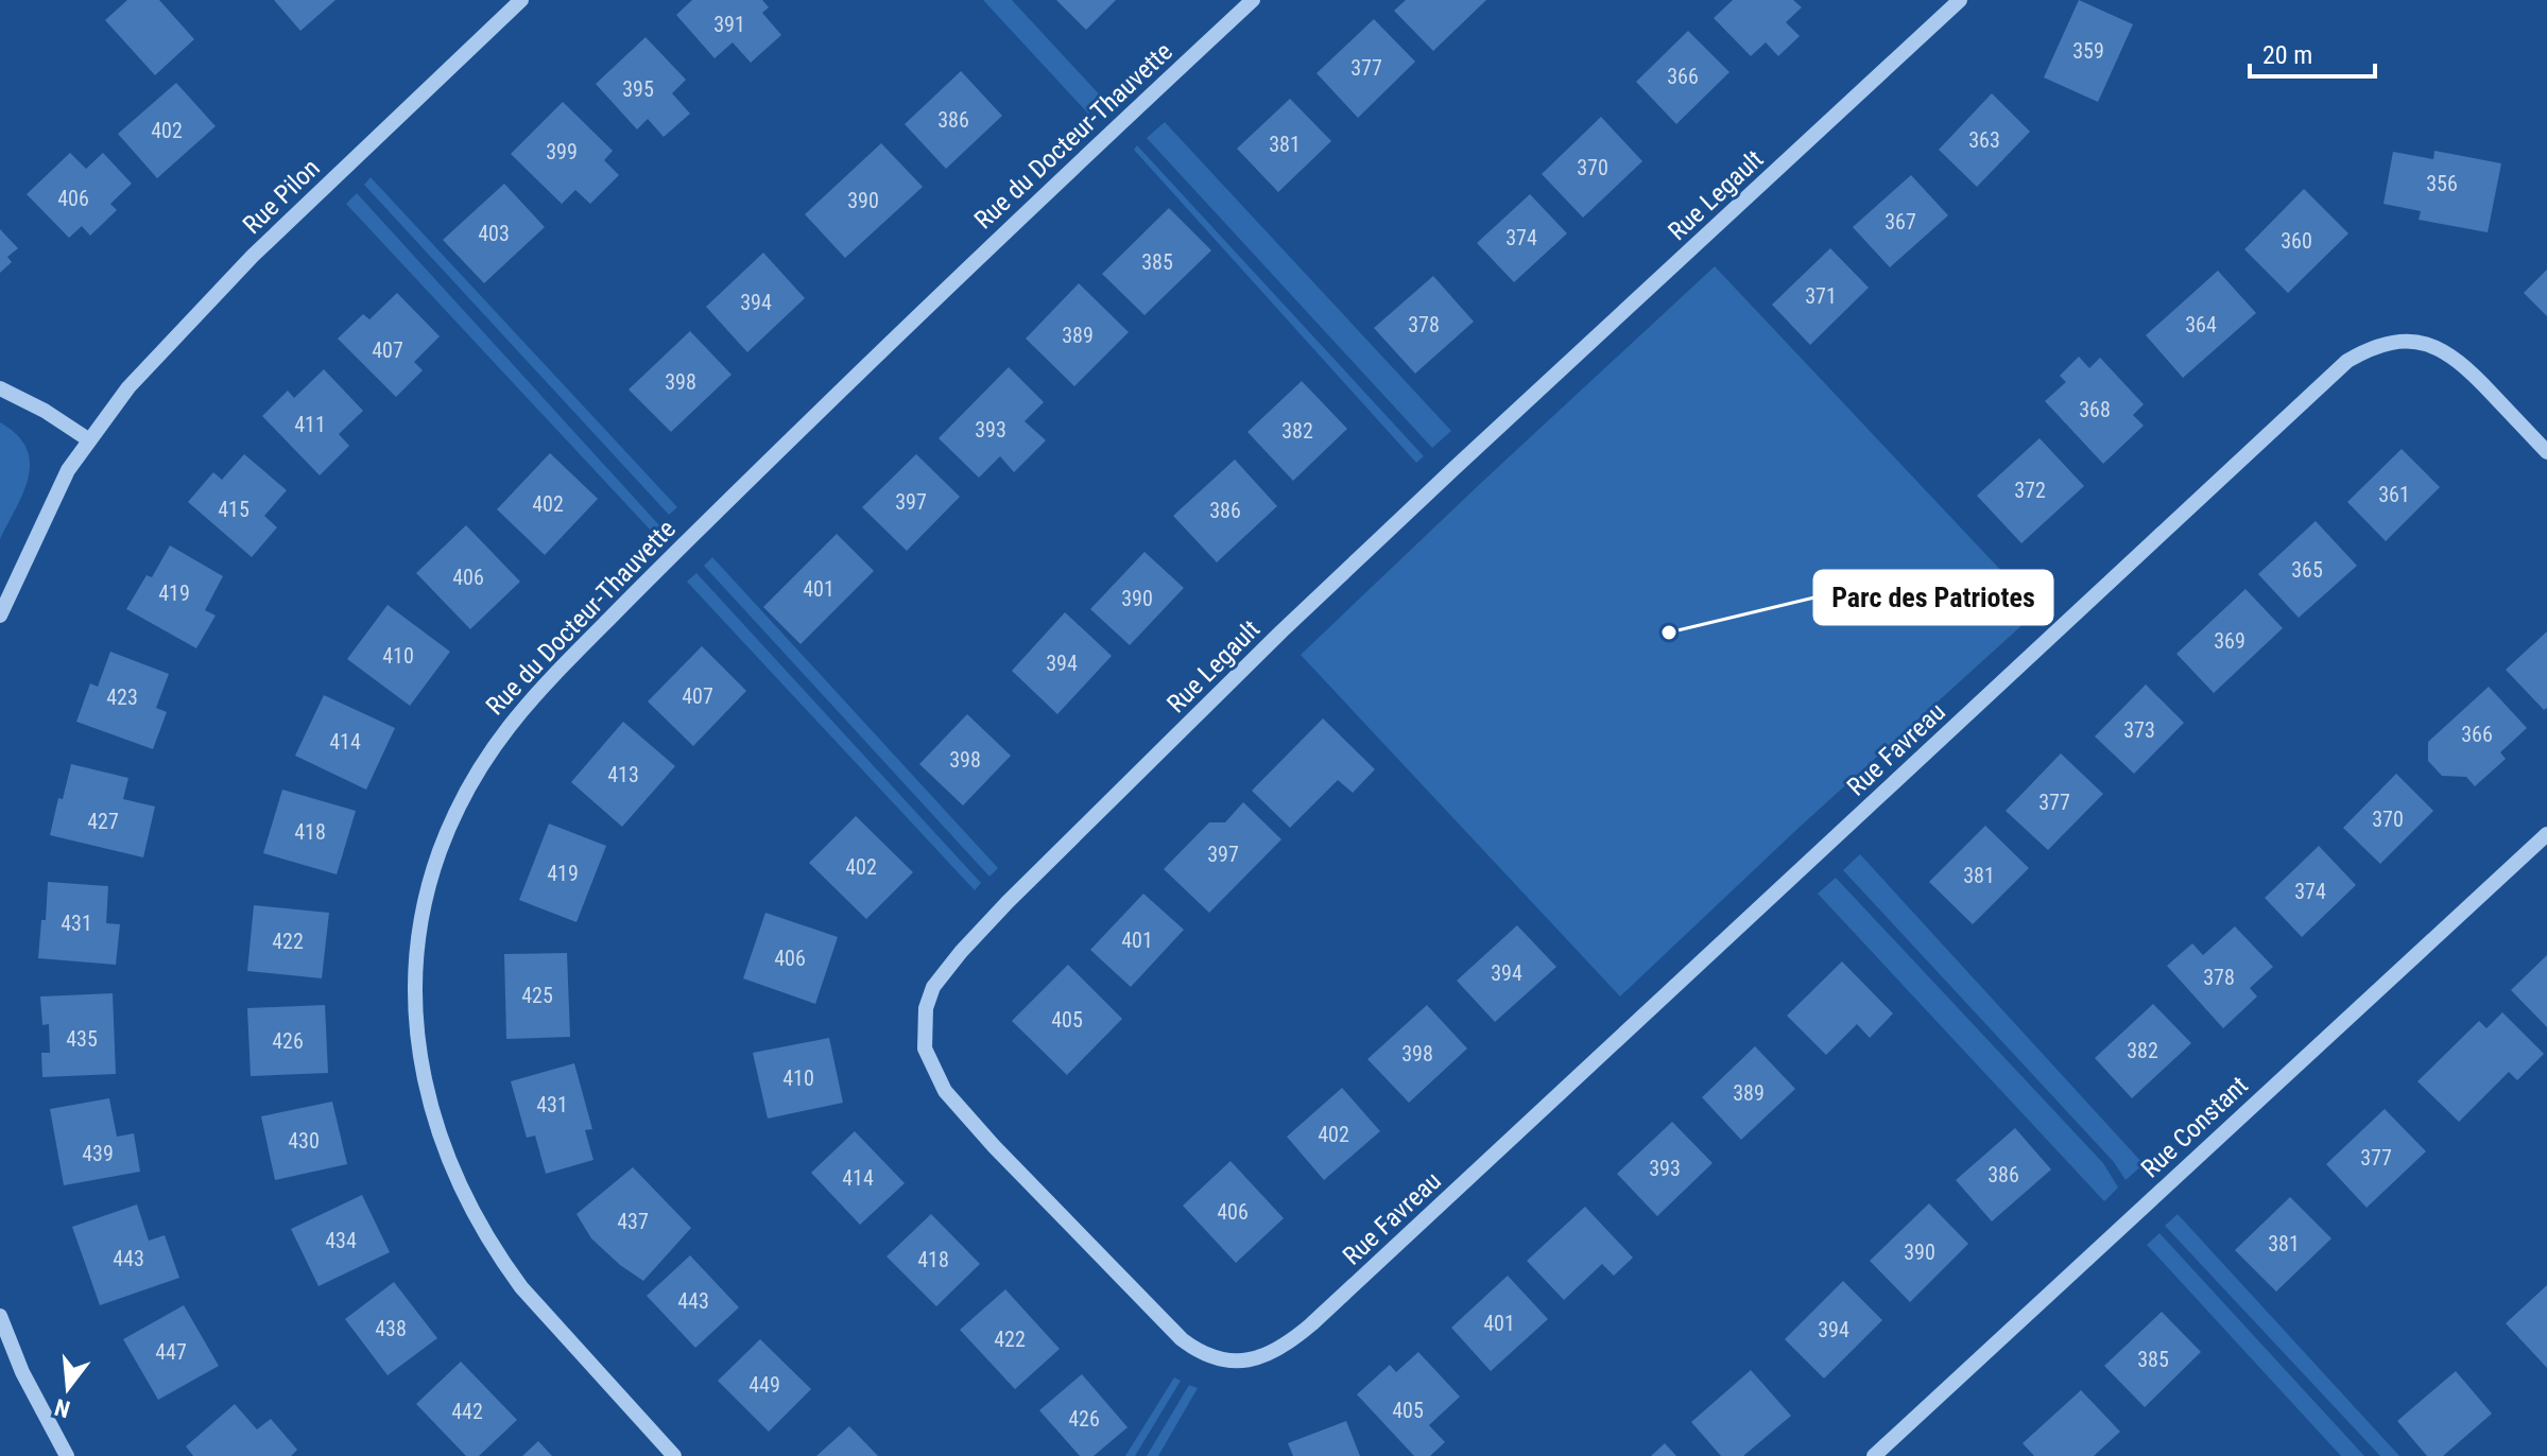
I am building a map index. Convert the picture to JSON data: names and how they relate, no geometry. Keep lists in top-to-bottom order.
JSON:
{
  "streets": {
    "street": [
      "Rue du Docteur-Thauvette",
      "Rue Legault",
      "Rue Pilon",
      "Rue Favreau",
      "Rue Constant"
    ]
  },
  "crossings": [
    ["Rue Legault", "Rue Favreau"]
  ],
  "places": ["Parc des Patriotes"],
  "house_numbers": [
    "391",
    "359",
    "377",
    "366",
    "395",
    "386",
    "402",
    "363",
    "381",
    "399",
    "370",
    "356",
    "406",
    "390",
    "367",
    "403",
    "374",
    "360",
    "385",
    "371",
    "394",
    "378",
    "364",
    "389",
    "407",
    "398",
    "368",
    "411",
    "393",
    "382",
    "372",
    "361",
    "397",
    "402",
    "415",
    "386",
    "365",
    "406",
    "401",
    "419",
    "390",
    "369",
    "410",
    "394",
    "407",
    "423",
    "373",
    "366",
    "414",
    "398",
    "413",
    "377",
    "370",
    "427",
    "418",
    "397",
    "402",
    "419",
    "381",
    "374",
    "431",
    "401",
    "422",
    "406",
    "394",
    "378",
    "425",
    "405",
    "435",
    "426",
    "382",
    "398",
    "410",
    "389",
    "431",
    "402",
    "430",
    "439",
    "377",
    "393",
    "386",
    "414",
    "406",
    "437",
    "434",
    "381",
    "390",
    "443",
    "418",
    "443",
    "401",
    "438",
    "394",
    "422",
    "447",
    "385",
    "449",
    "405",
    "442",
    "426"
  ],
  "scale_bar": "20 m",
  "north": "bottom"
}
